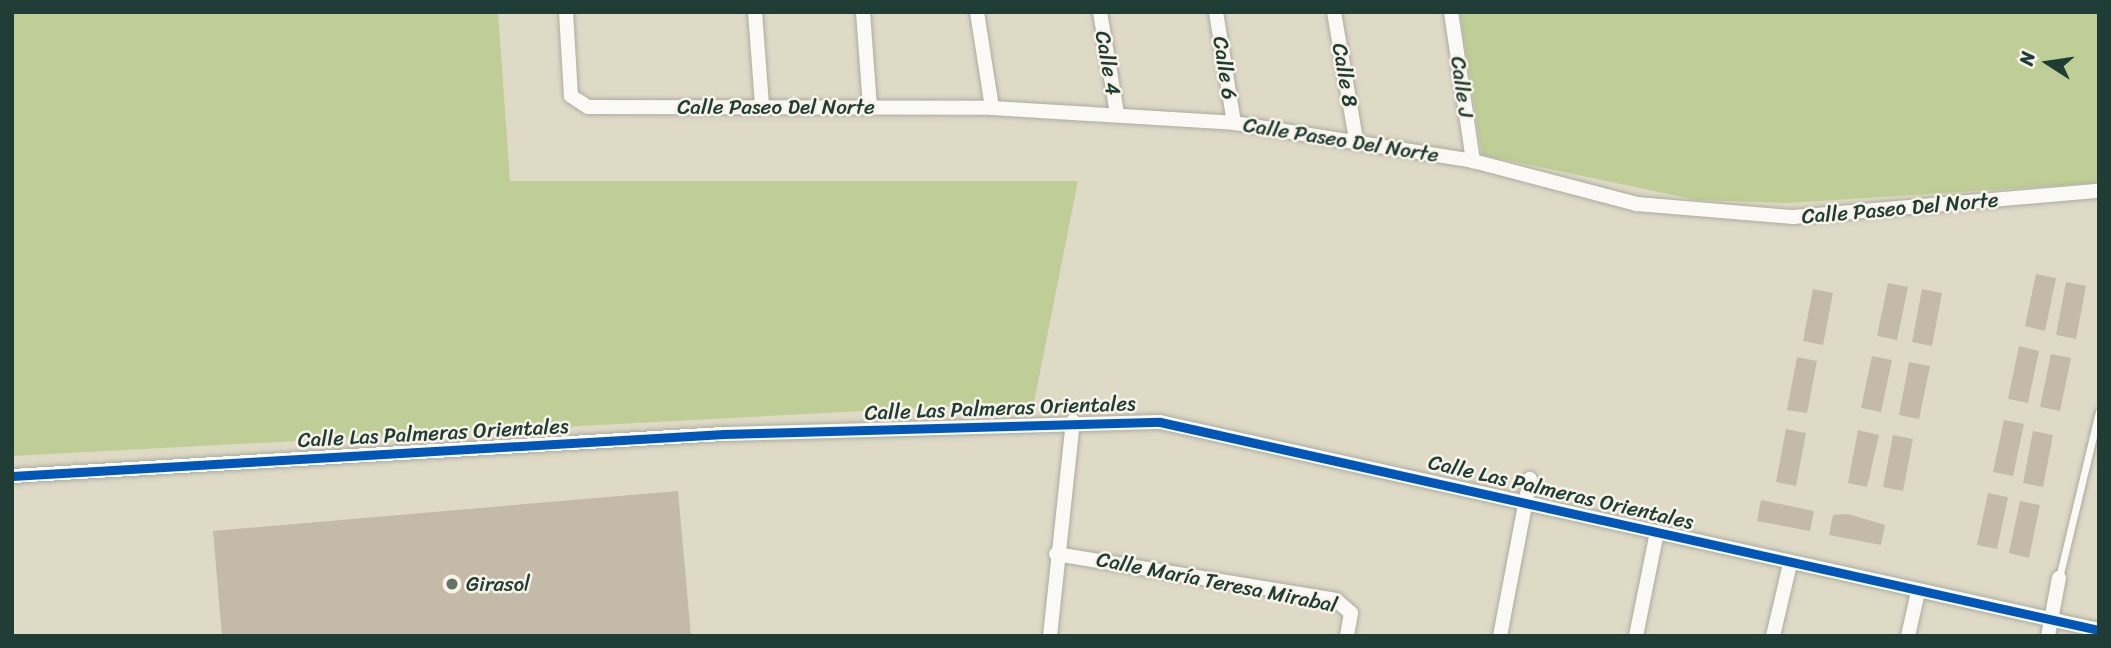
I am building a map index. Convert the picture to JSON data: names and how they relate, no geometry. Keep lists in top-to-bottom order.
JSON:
{
  "streets": {
    "street": [
      "Calle 4",
      "Calle 6",
      "Calle 8",
      "Calle J",
      "Calle Paseo Del Norte",
      "Calle Las Palmeras Orientales",
      "Calle María Teresa Mirabal"
    ]
  },
  "crossings": [
    ["Calle 4", "Calle Paseo Del Norte"],
    ["Calle 6", "Calle Paseo Del Norte"],
    ["Calle 8", "Calle Paseo Del Norte"],
    ["Calle J", "Calle Paseo Del Norte"]
  ],
  "places": ["Girasol"],
  "north": "left"
}
